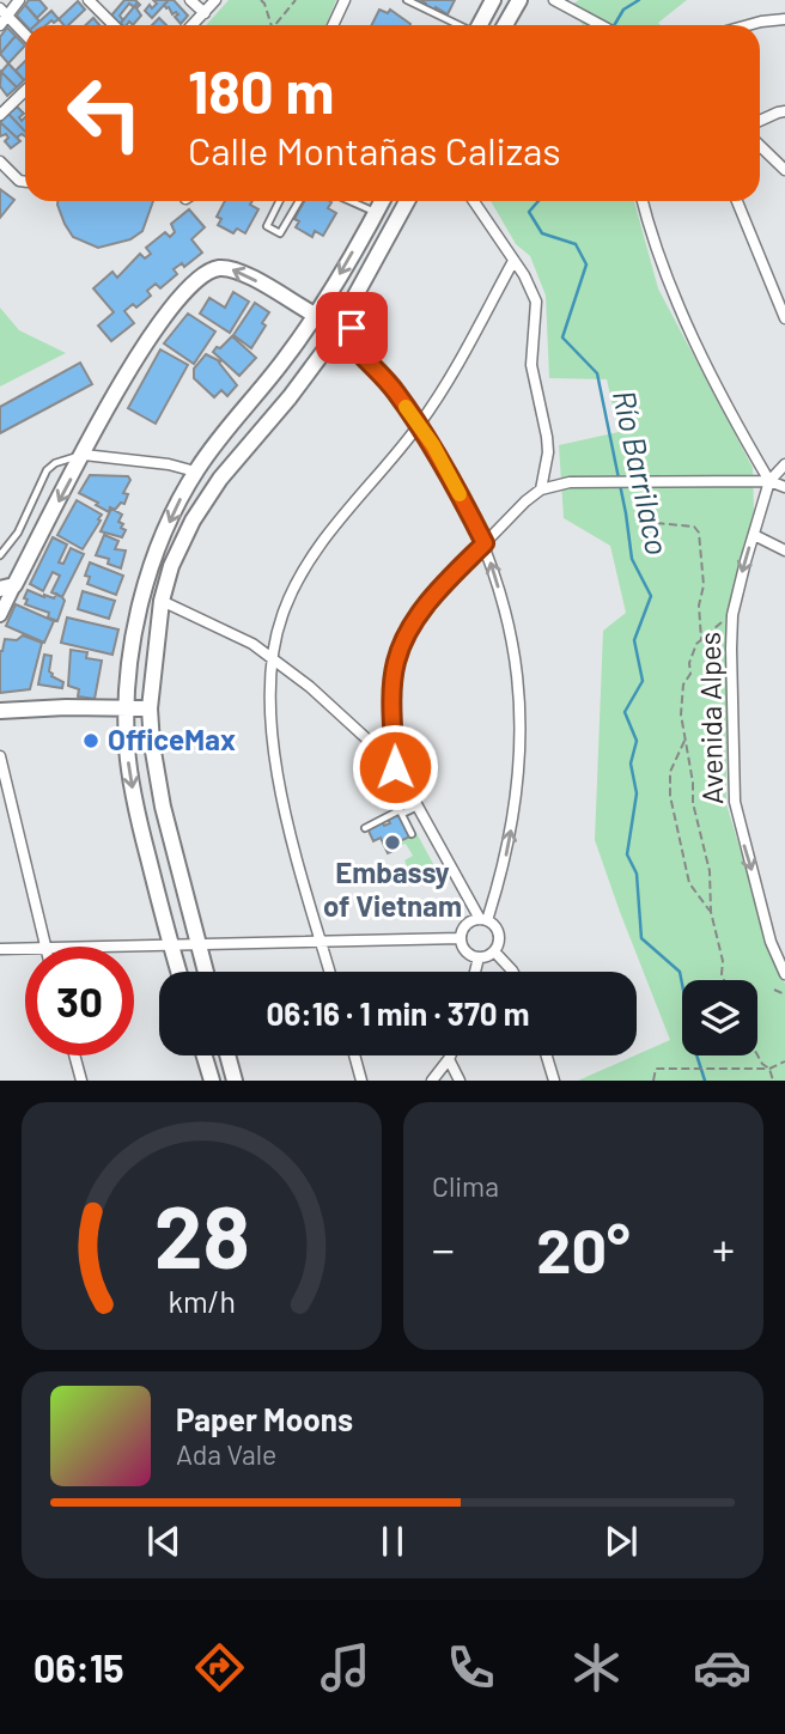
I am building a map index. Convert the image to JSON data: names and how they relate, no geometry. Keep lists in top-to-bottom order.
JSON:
{
  "streets": {
    "street": ["Avenida Alpes"]
  },
  "one_way": ["Avenida Alpes"],
  "water": ["Río Barrilaco"],
  "places": ["OfficeMax", "Embassy of Vietnam"],
  "page": {
    "turn": ["180 m", "Calle Montañas Calizas"],
    "limit": "30",
    "trip": "06:16 · 1 min · 370 m",
    "tile": "Clima",
    "heat": ["−", "20°", "+"],
    "song": ["Paper Moons", "Ada Vale"],
    "tabs": "06:15",
    "gauge": ["28", "km/h"]
  }
}
